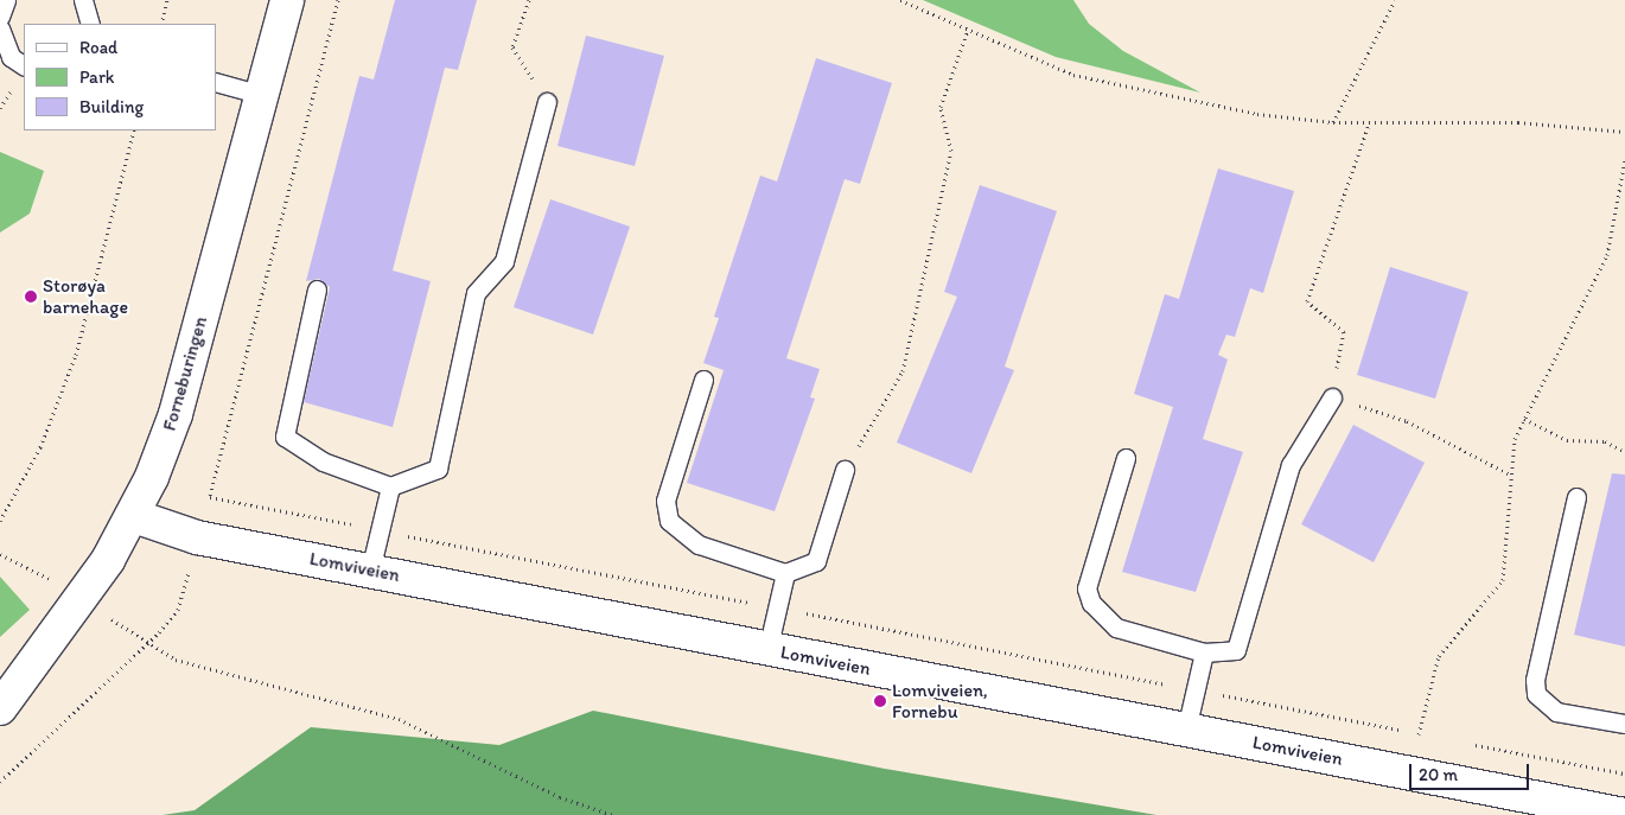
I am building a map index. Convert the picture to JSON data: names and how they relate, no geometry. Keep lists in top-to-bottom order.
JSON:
{
  "streets": {
    "street": ["Forneburingen", "Lomviveien"]
  },
  "crossings": [
    ["Forneburingen", "Lomviveien"]
  ],
  "places": ["Storøya barnehage", "Lomviveien, Fornebu"],
  "legend": ["Road", "Park", "Building"],
  "scale_bar": "20 m"
}
